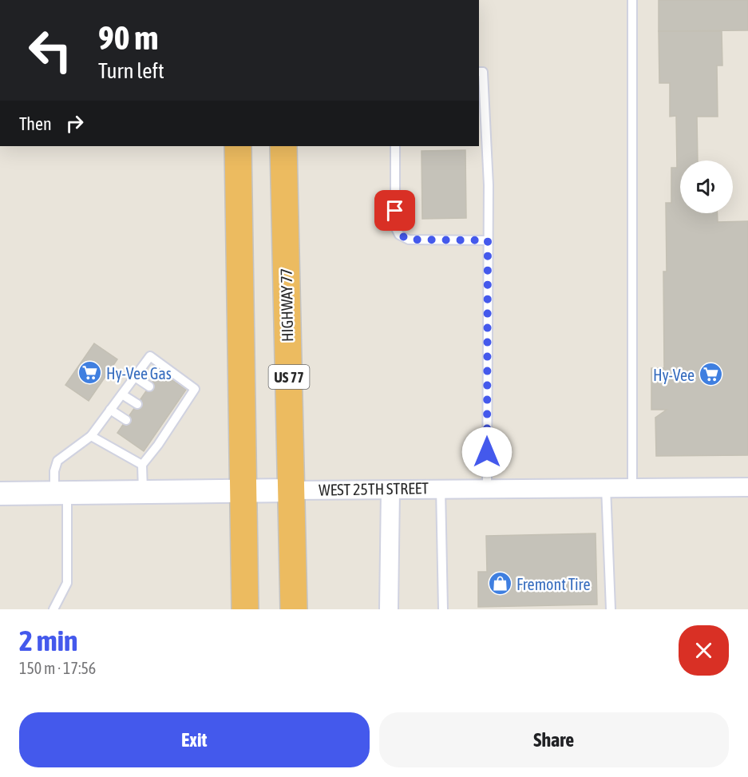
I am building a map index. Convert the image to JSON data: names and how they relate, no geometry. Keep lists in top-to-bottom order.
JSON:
{
  "streets": {
    "highway": ["HIGHWAY 77", "US 77"],
    "street": ["WEST 25TH STREET"]
  },
  "crossings": [
    ["HIGHWAY 77", "WEST 25TH STREET"]
  ],
  "places": {
    "supermarket": ["Hy-Vee Gas", "Hy-Vee"],
    "shop": ["Fremont Tire"]
  },
  "page": {
    "turn": ["90 m", "Turn left"],
    "then": "Then",
    "heading": ["2 min", "150 m · 17:56"],
    "buttons": ["Exit", "Share"]
  }
}
